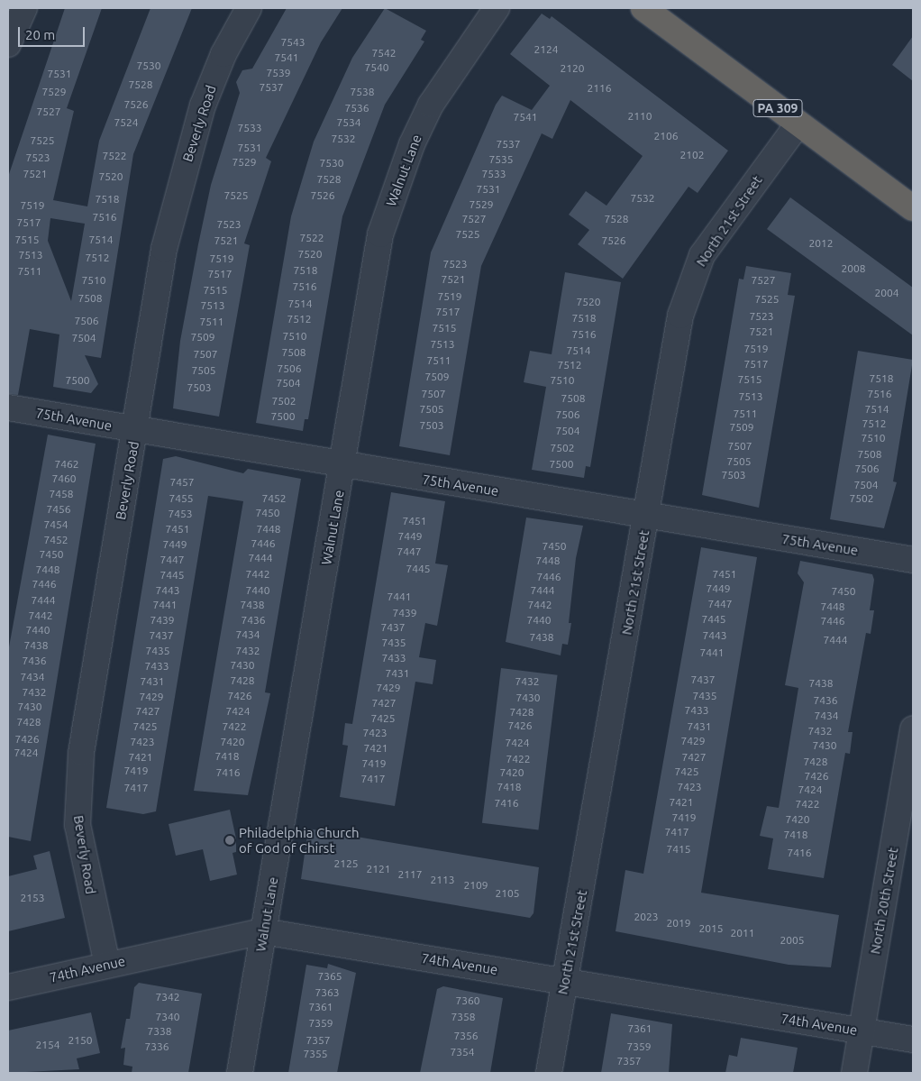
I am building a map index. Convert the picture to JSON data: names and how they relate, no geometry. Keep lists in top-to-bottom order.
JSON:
{
  "streets": {
    "highway": ["PA 309"],
    "street": [
      "Beverly Road",
      "Walnut Lane",
      "North 21st Street",
      "75th Avenue",
      "North 20th Street",
      "74th Avenue"
    ]
  },
  "crossings": [
    ["PA 309", "North 21st Street"],
    ["Beverly Road", "75th Avenue"],
    ["Beverly Road", "74th Avenue"],
    ["Walnut Lane", "75th Avenue"],
    ["Walnut Lane", "74th Avenue"],
    ["North 21st Street", "75th Avenue"],
    ["North 21st Street", "74th Avenue"],
    ["North 20th Street", "74th Avenue"]
  ],
  "places": ["Philadelphia Church of God of Chirst"],
  "house_numbers": [
    "7543",
    "2124",
    "7542",
    "7541",
    "7530",
    "7540",
    "2120",
    "7539",
    "7531",
    "7528",
    "7537",
    "2116",
    "7529",
    "7538",
    "7526",
    "7536",
    "7527",
    "2110",
    "7541",
    "7524",
    "7534",
    "7533",
    "2106",
    "7532",
    "7525",
    "7537",
    "7531",
    "2102",
    "7522",
    "7523",
    "7535",
    "7529",
    "7530",
    "7521",
    "7533",
    "7520",
    "7528",
    "7531",
    "7525",
    "7526",
    "7532",
    "7518",
    "7529",
    "7519",
    "7516",
    "7527",
    "7528",
    "7517",
    "7523",
    "7525",
    "7522",
    "7515",
    "7514",
    "7521",
    "7526",
    "2012",
    "7520",
    "7513",
    "7512",
    "7519",
    "7523",
    "2008",
    "7518",
    "7511",
    "7517",
    "7521",
    "7510",
    "7527",
    "7516",
    "7515",
    "2004",
    "7519",
    "7508",
    "7525",
    "7520",
    "7514",
    "7513",
    "7517",
    "7523",
    "7518",
    "7512",
    "7506",
    "7511",
    "7515",
    "7521",
    "7516",
    "7510",
    "7509",
    "7504",
    "7513",
    "7519",
    "7514",
    "7508",
    "7507",
    "7511",
    "7517",
    "7512",
    "7506",
    "7505",
    "7509",
    "7518",
    "7515",
    "7500",
    "7510",
    "7504",
    "7503",
    "7507",
    "7516",
    "7513",
    "7508",
    "7502",
    "7505",
    "7514",
    "7511",
    "7506",
    "7500",
    "7512",
    "7503",
    "7509",
    "7504",
    "7510",
    "7507",
    "7502",
    "7508",
    "7505",
    "7462",
    "7500",
    "7506",
    "7503",
    "7460",
    "7457",
    "7504",
    "7458",
    "7455",
    "7452",
    "7502",
    "7456",
    "7450",
    "7453",
    "7451",
    "7454",
    "7451",
    "7448",
    "7449",
    "7452",
    "7446",
    "7449",
    "7450",
    "7447",
    "7450",
    "7444",
    "7447",
    "7448",
    "7445",
    "7448",
    "7442",
    "7451",
    "7445",
    "7446",
    "7446",
    "7449",
    "7443",
    "7440",
    "7444",
    "7450",
    "7441",
    "7444",
    "7447",
    "7441",
    "7438",
    "7442",
    "7448",
    "7439",
    "7442",
    "7445",
    "7439",
    "7436",
    "7440",
    "7446",
    "7437",
    "7440",
    "7434",
    "7437",
    "7443",
    "7438",
    "7444",
    "7435",
    "7438",
    "7435",
    "7432",
    "7441",
    "7433",
    "7436",
    "7430",
    "7433",
    "7431",
    "7434",
    "7437",
    "7428",
    "7431",
    "7432",
    "7438",
    "7429",
    "7432",
    "7426",
    "7435",
    "7429",
    "7430",
    "7436",
    "7427",
    "7430",
    "7433",
    "7427",
    "7424",
    "7428",
    "7434",
    "7425",
    "7428",
    "7426",
    "7425",
    "7422",
    "7431",
    "7432",
    "7423",
    "7426",
    "7429",
    "7423",
    "7420",
    "7424",
    "7430",
    "7421",
    "7424",
    "7418",
    "7421",
    "7427",
    "7422",
    "7428",
    "7419",
    "7419",
    "7425",
    "7416",
    "7420",
    "7426",
    "7417",
    "7418",
    "7423",
    "7417",
    "7424",
    "7421",
    "7416",
    "7422",
    "7419",
    "7420",
    "7417",
    "7418",
    "7415",
    "7416",
    "2125",
    "2121",
    "2117",
    "2113",
    "2109",
    "2105",
    "2153",
    "2023",
    "2019",
    "2015",
    "2011",
    "2005",
    "7365",
    "7363",
    "7342",
    "7360",
    "7361",
    "7340",
    "7358",
    "7359",
    "7361",
    "7338",
    "7356",
    "2150",
    "7357",
    "2154",
    "7336",
    "7359",
    "7354",
    "7355",
    "7357"
  ],
  "scale_bar": "20 m"
}
